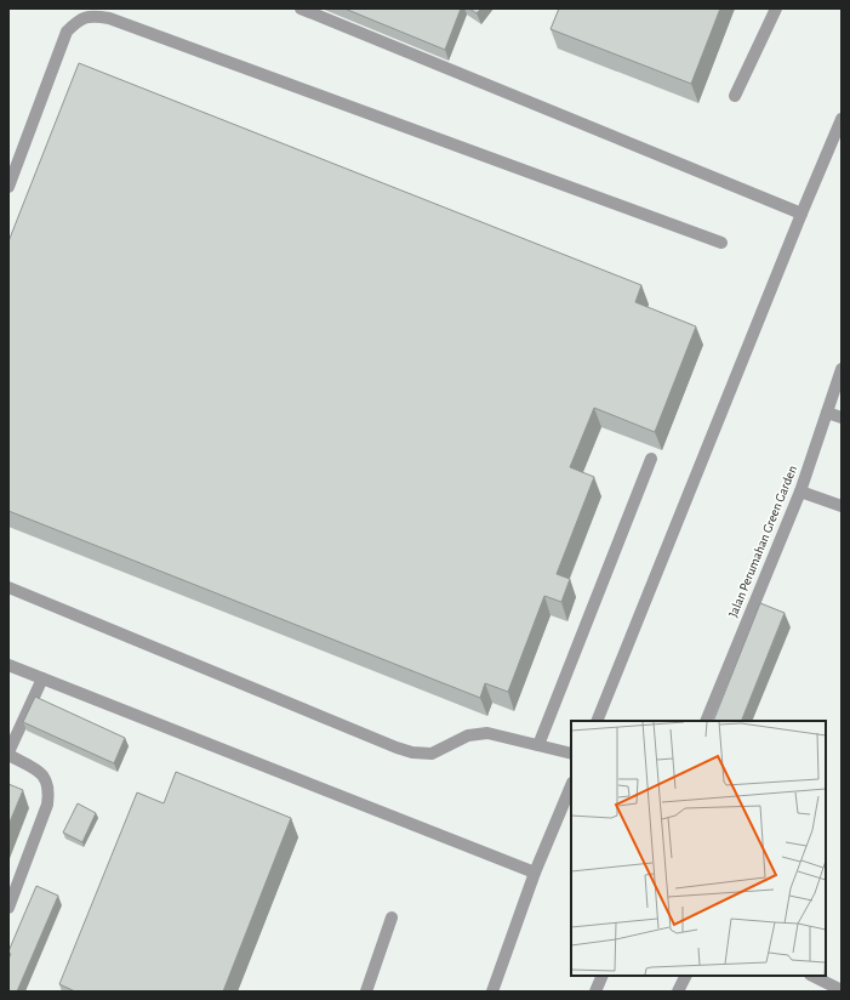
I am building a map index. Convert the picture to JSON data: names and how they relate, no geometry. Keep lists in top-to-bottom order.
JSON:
{
  "streets": {
    "street": ["Jalan Perumahan Green Garden"]
  }
}
